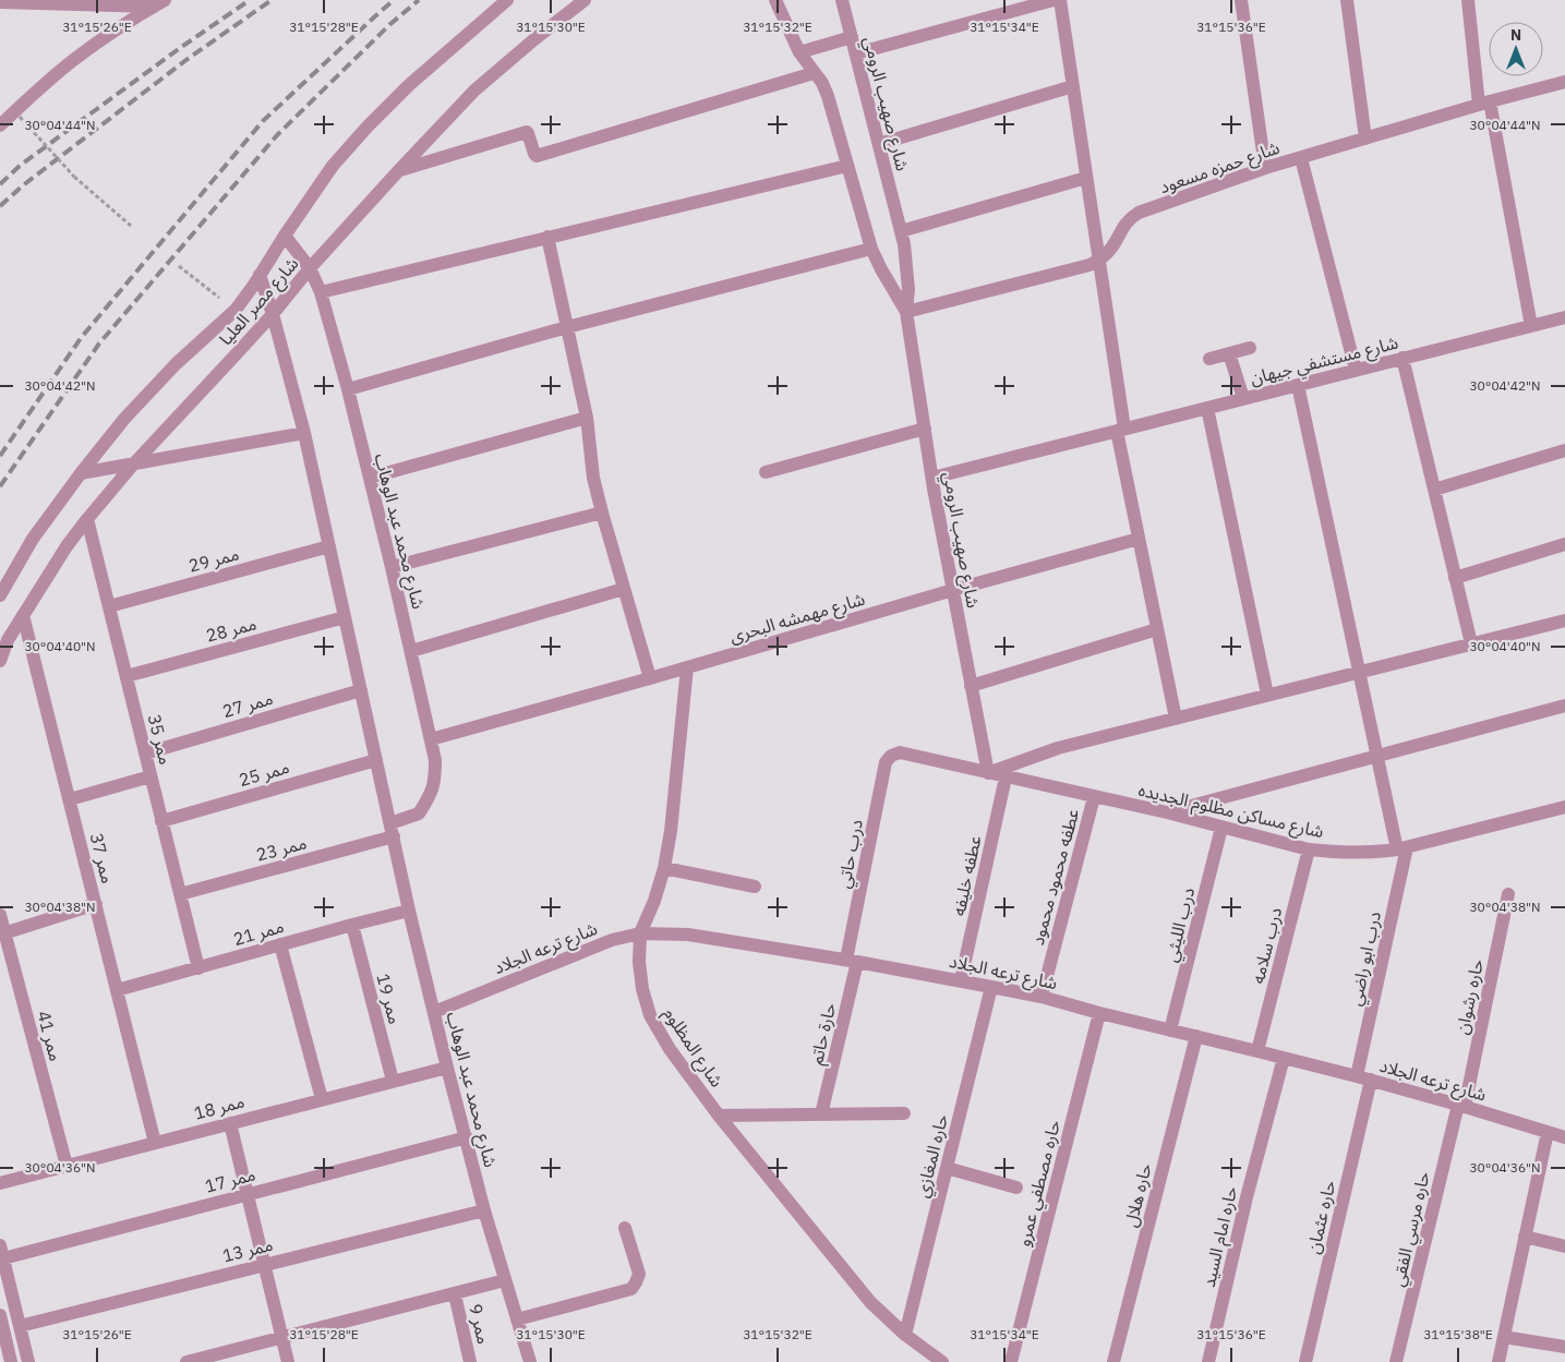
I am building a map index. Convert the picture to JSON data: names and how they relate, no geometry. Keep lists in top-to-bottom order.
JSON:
{
  "streets": {
    "street": [
      "شارع صهيب الرومي",
      "شارع حمزه مسعود",
      "شارع مصر العليا",
      "شارع مستشفي جيهان",
      "شارع محمد عبد الوهاب",
      "ممر 29",
      "شارع مهمشه البحرى",
      "ممر 28",
      "ممر 27",
      "ممر 35",
      "ممر 25",
      "شارع مساكن مظلوم الجديده",
      "ممر 23",
      "درب حاتي",
      "ممر 37",
      "عطفه خليفه",
      "عطفه محمود محمود",
      "درب الليثي",
      "ممر 21",
      "درب سلامه",
      "شارع ترعه الجلاد",
      "درب ابو راضي",
      "حاره رشوان",
      "ممر 19",
      "حارة حاتم",
      "ممر 41",
      "شارع المظلوم",
      "ممر 18",
      "حاره المغازي",
      "ممر 17",
      "حاره مصطفي عمرو",
      "حاره هلال",
      "حاره عثمان",
      "حاره مرسي الفقي",
      "حاره امام السيد",
      "ممر 13",
      "ممر 9"
    ]
  },
  "crossings": [
    ["شارع صهيب الرومي", "شارع مستشفي جيهان"],
    ["شارع صهيب الرومي", "شارع مهمشه البحرى"],
    ["شارع صهيب الرومي", "شارع مساكن مظلوم الجديده"],
    ["شارع مصر العليا", "شارع محمد عبد الوهاب"],
    ["شارع مصر العليا", "ممر 35"],
    ["شارع مصر العليا", "ممر 37"],
    ["شارع محمد عبد الوهاب", "ممر 29"],
    ["شارع محمد عبد الوهاب", "شارع مهمشه البحرى"],
    ["شارع محمد عبد الوهاب", "ممر 28"],
    ["شارع محمد عبد الوهاب", "ممر 27"],
    ["شارع محمد عبد الوهاب", "ممر 25"],
    ["شارع محمد عبد الوهاب", "ممر 23"],
    ["شارع محمد عبد الوهاب", "ممر 21"],
    ["شارع محمد عبد الوهاب", "شارع ترعه الجلاد"],
    ["شارع محمد عبد الوهاب", "ممر 18"],
    ["شارع محمد عبد الوهاب", "ممر 17"],
    ["شارع محمد عبد الوهاب", "ممر 13"],
    ["ممر 29", "ممر 35"],
    ["شارع مهمشه البحرى", "شارع المظلوم"],
    ["ممر 28", "ممر 35"],
    ["ممر 27", "ممر 35"],
    ["ممر 35", "ممر 25"],
    ["ممر 35", "ممر 23"],
    ["ممر 35", "ممر 21"],
    ["شارع مساكن مظلوم الجديده", "درب حاتي"],
    ["شارع مساكن مظلوم الجديده", "عطفه خليفه"],
    ["شارع مساكن مظلوم الجديده", "عطفه محمود محمود"],
    ["شارع مساكن مظلوم الجديده", "درب الليثي"],
    ["شارع مساكن مظلوم الجديده", "درب سلامه"],
    ["شارع مساكن مظلوم الجديده", "درب ابو راضي"],
    ["درب حاتي", "شارع ترعه الجلاد"],
    ["درب حاتي", "حارة حاتم"],
    ["ممر 37", "ممر 21"],
    ["ممر 37", "ممر 18"],
    ["عطفه خليفه", "شارع ترعه الجلاد"],
    ["عطفه محمود محمود", "شارع ترعه الجلاد"],
    ["درب الليثي", "شارع ترعه الجلاد"],
    ["ممر 21", "ممر 19"],
    ["درب سلامه", "شارع ترعه الجلاد"],
    ["شارع ترعه الجلاد", "درب ابو راضي"],
    ["شارع ترعه الجلاد", "حاره رشوان"],
    ["شارع ترعه الجلاد", "حارة حاتم"],
    ["شارع ترعه الجلاد", "شارع المظلوم"],
    ["شارع ترعه الجلاد", "حاره المغازي"],
    ["شارع ترعه الجلاد", "حاره مصطفي عمرو"],
    ["شارع ترعه الجلاد", "حاره هلال"],
    ["شارع ترعه الجلاد", "حاره عثمان"],
    ["شارع ترعه الجلاد", "حاره مرسي الفقي"],
    ["شارع ترعه الجلاد", "حاره امام السيد"],
    ["درب ابو راضي", "حاره عثمان"],
    ["حاره رشوان", "حاره مرسي الفقي"],
    ["ممر 19", "ممر 18"],
    ["ممر 41", "ممر 18"],
    ["شارع المظلوم", "حاره المغازي"]
  ],
  "north": "top",
  "coordinates": [
    "31°15'26\"E",
    "31°15'28\"E",
    "31°15'30\"E",
    "31°15'32\"E",
    "31°15'34\"E",
    "31°15'36\"E",
    "30°04'44\"N",
    "30°04'42\"N",
    "30°04'40\"N",
    "30°04'38\"N",
    "30°04'36\"N",
    "31°15'38\"E"
  ]
}
